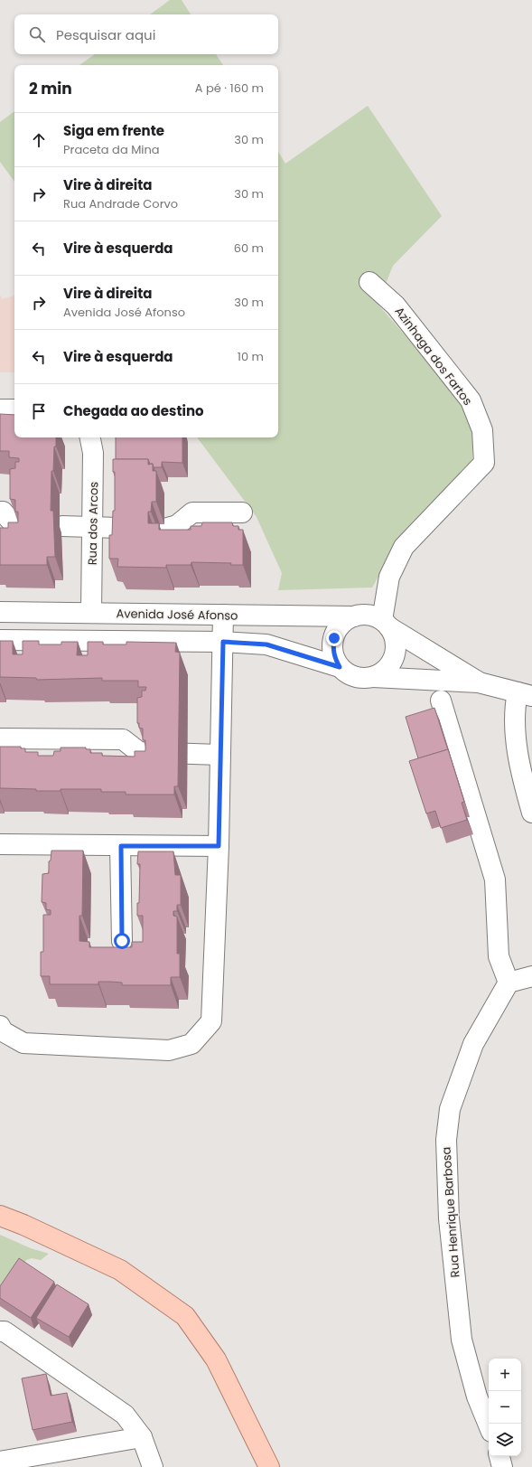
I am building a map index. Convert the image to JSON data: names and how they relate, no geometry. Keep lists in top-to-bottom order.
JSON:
{
  "streets": {
    "street": [
      "Azinhaga dos Fartos",
      "Rua dos Arcos",
      "Avenida José Afonso",
      "Rua Henrique Barbosa"
    ]
  },
  "crossings": [
    ["Azinhaga dos Fartos", "Avenida José Afonso"],
    ["Rua dos Arcos", "Avenida José Afonso"]
  ],
  "page": {
    "search": "Pesquisar aqui",
    "heading": ["2 min", "A pé · 160 m"],
    "list": [
      ["Siga em frente", "Praceta da Mina", "30 m"],
      ["Vire à direita", "Rua Andrade Corvo", "30 m"],
      ["Vire à esquerda", "60 m"],
      ["Vire à direita", "Avenida José Afonso", "30 m"],
      ["Vire à esquerda", "10 m"],
      "Chegada ao destino"
    ],
    "map_buttons": ["+", "−"]
  }
}
